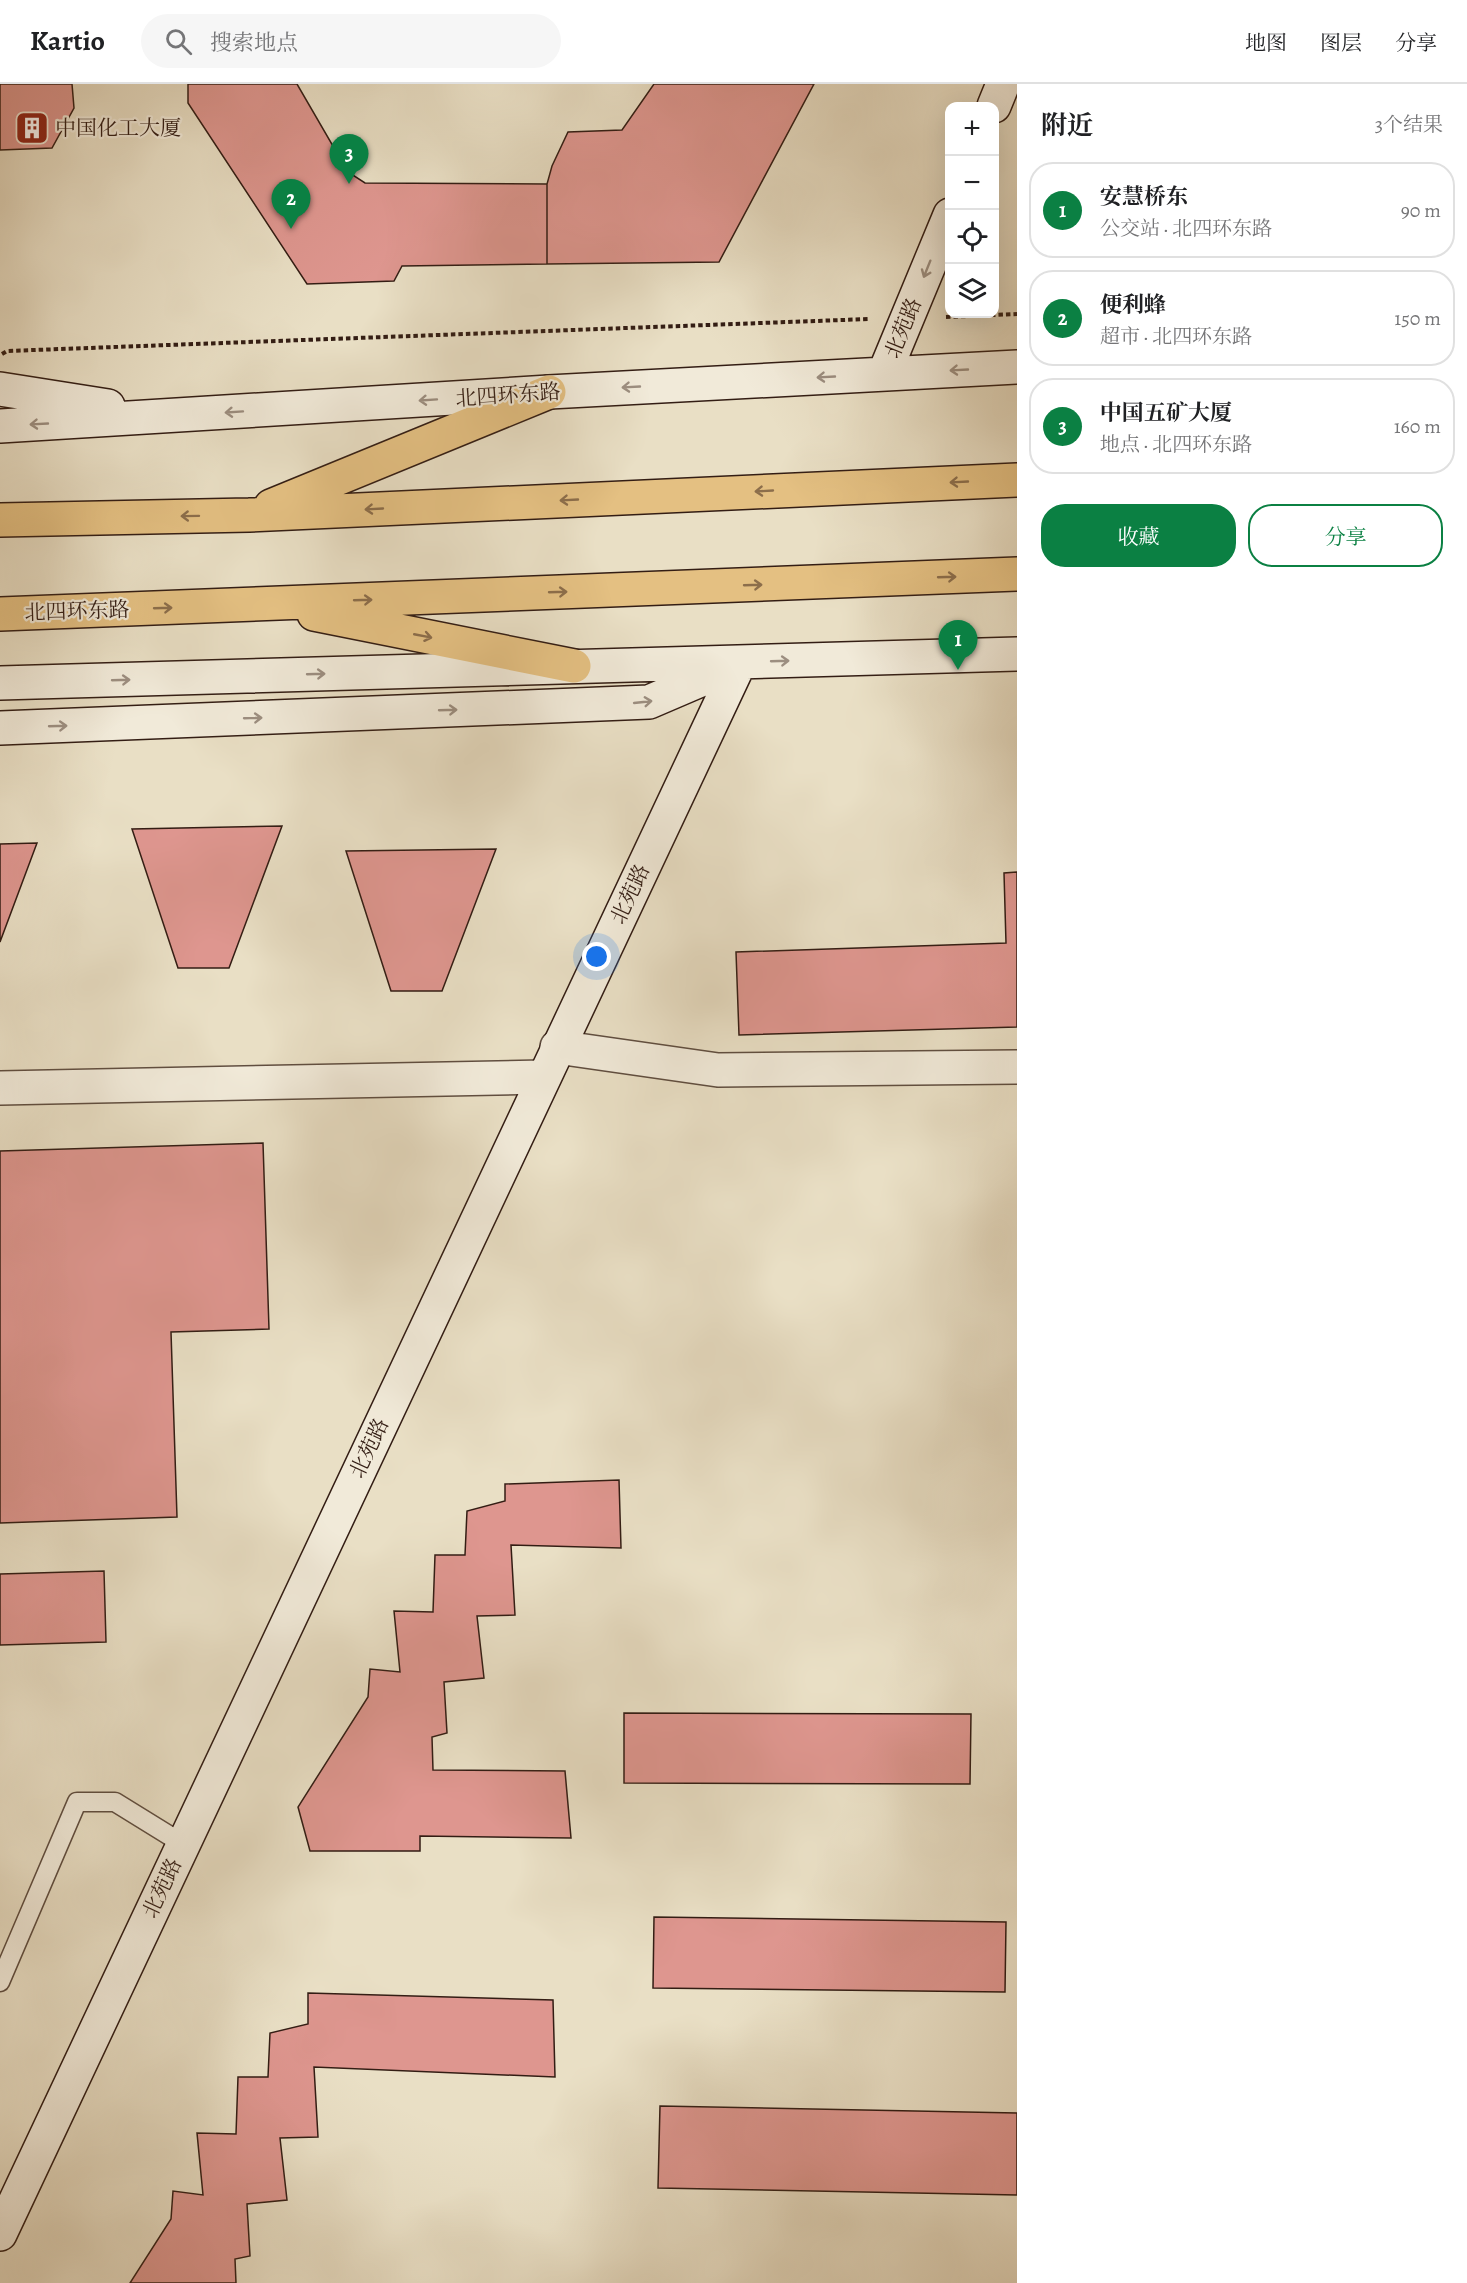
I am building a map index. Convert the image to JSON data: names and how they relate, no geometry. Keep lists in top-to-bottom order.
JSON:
{
  "streets": {
    "highway": ["北四环东路"],
    "street": ["北苑路"]
  },
  "crossings": [
    ["北苑路", "北四环东路"]
  ],
  "places": {
    "building": ["中国化工大厦"]
  },
  "page": {
    "header": "Kartio",
    "search": "搜索地点",
    "nav": ["地图", "图层", "分享"],
    "heading": ["附近", "3个结果"],
    "map_buttons": ["+", "−"],
    "pins": ["3", "2", "1"],
    "list": [
      {
        "mark": "1",
        "name": "安慧桥东",
        "note": "公交站 · 北四环东路",
        "value": "90 m"
      },
      {
        "mark": "2",
        "name": "便利蜂",
        "note": "超市 · 北四环东路",
        "value": "150 m"
      },
      {
        "mark": "3",
        "name": "中国五矿大厦",
        "note": "地点 · 北四环东路",
        "value": "160 m"
      }
    ],
    "buttons": ["收藏", "分享"]
  }
}
